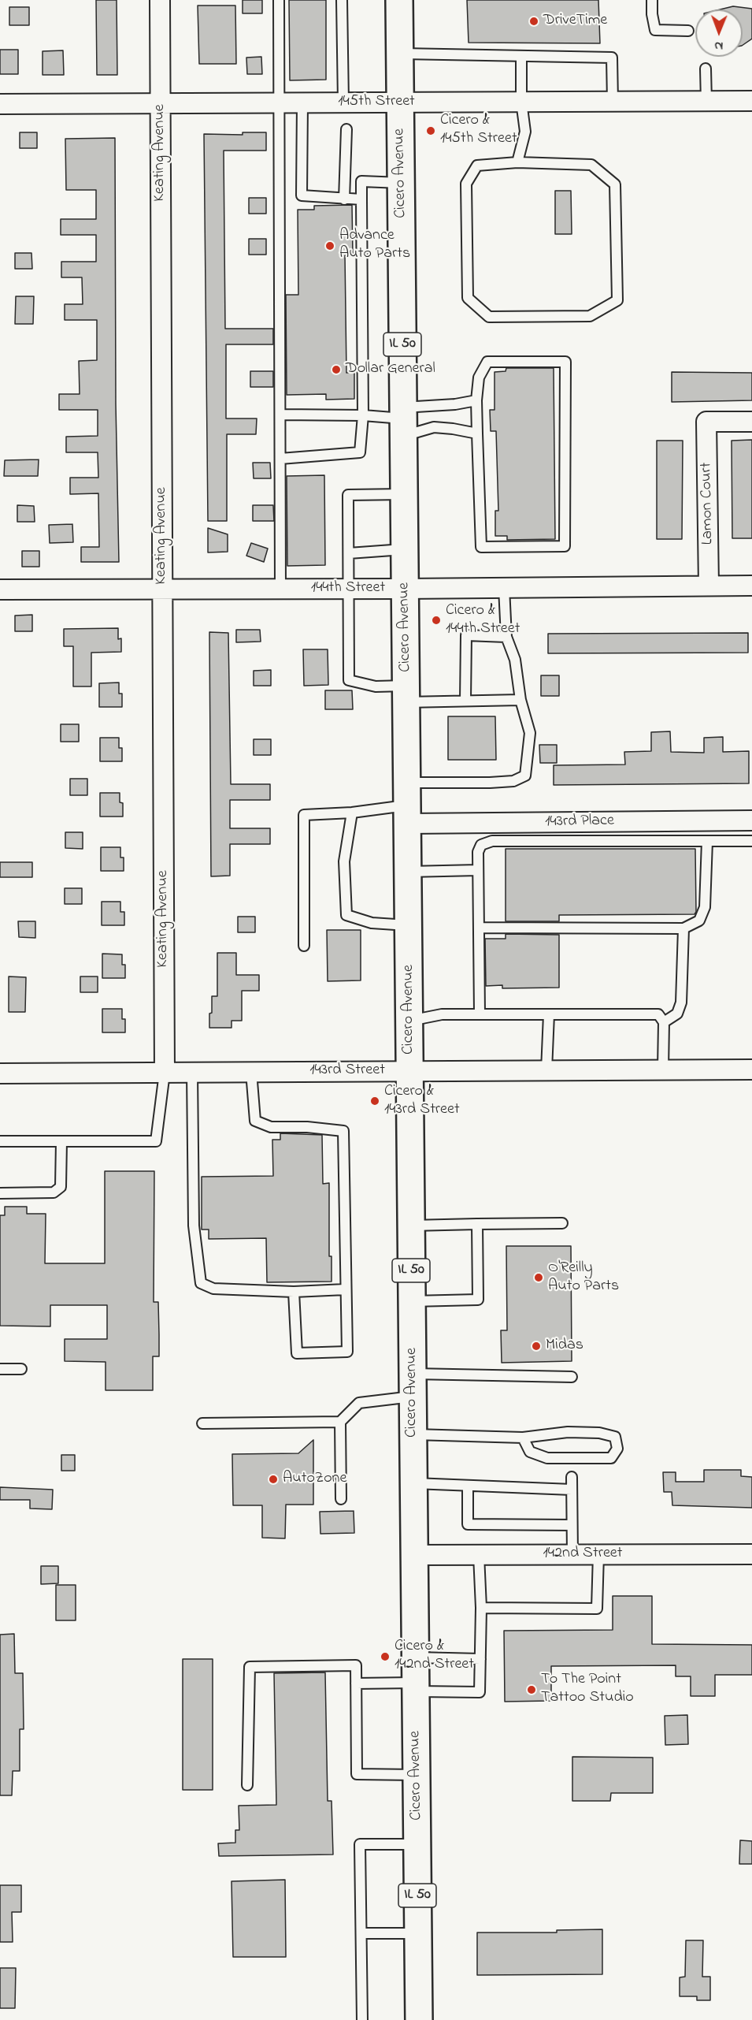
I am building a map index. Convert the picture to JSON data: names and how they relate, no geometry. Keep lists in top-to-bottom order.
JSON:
{
  "streets": {
    "main road": ["Cicero Avenue", "IL 50"],
    "street": [
      "145th Street",
      "Keating Avenue",
      "Lamon Court",
      "144th Street",
      "143rd Place",
      "143rd Street",
      "142nd Street"
    ]
  },
  "crossings": [
    ["145th Street", "Keating Avenue"],
    ["145th Street", "Cicero Avenue"],
    ["Keating Avenue", "144th Street"],
    ["Keating Avenue", "143rd Street"],
    ["Cicero Avenue", "144th Street"],
    ["Cicero Avenue", "143rd Place"],
    ["Cicero Avenue", "143rd Street"],
    ["Cicero Avenue", "142nd Street"],
    ["Lamon Court", "144th Street"]
  ],
  "places": [
    "DriveTime",
    "Cicero & 145th Street",
    "Advance Auto Parts",
    "Dollar General",
    "Cicero & 144th Street",
    "Cicero & 143rd Street",
    "O'Reilly Auto Parts",
    "Midas",
    "AutoZone",
    "Cicero & 142nd Street",
    "To The Point Tattoo Studio"
  ],
  "north": "bottom"
}
